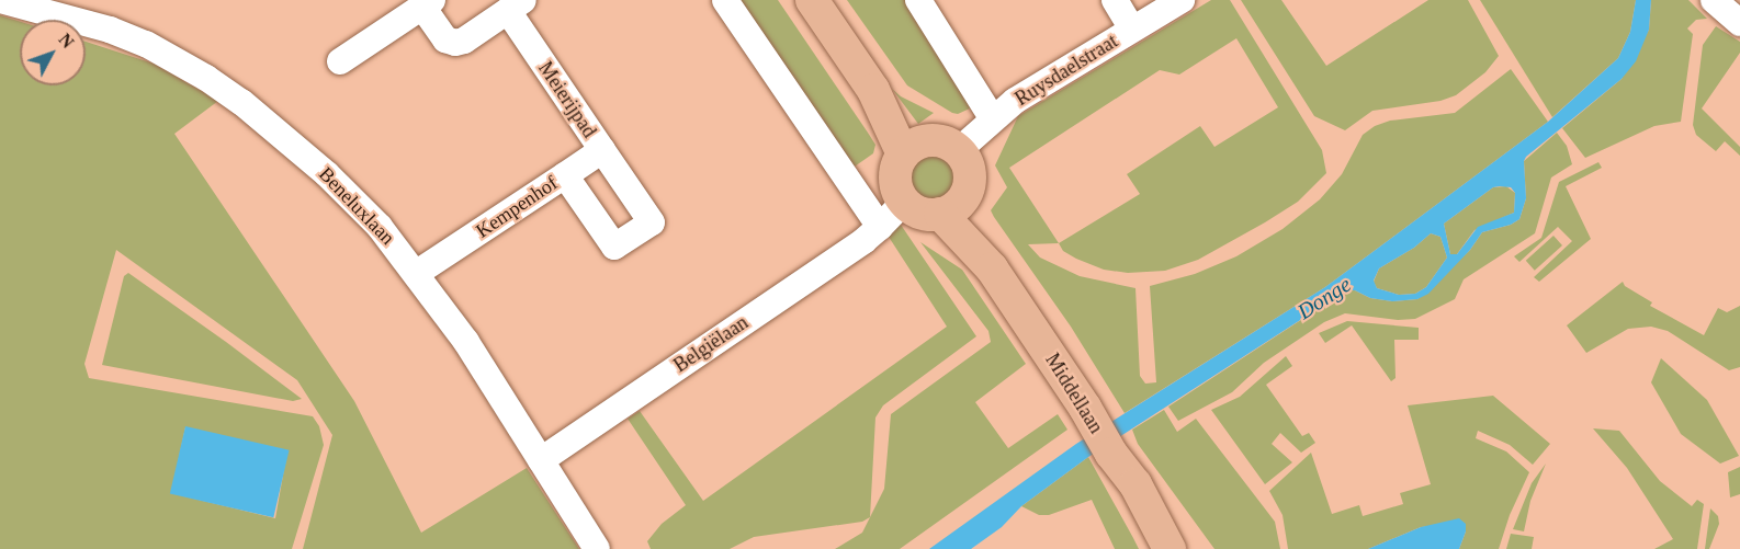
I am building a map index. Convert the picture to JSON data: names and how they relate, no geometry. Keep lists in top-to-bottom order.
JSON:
{
  "streets": {
    "main road": ["Middellaan"],
    "street": [
      "Ruysdaelstraat",
      "Meierijpad",
      "Beneluxlaan",
      "Kempenhof",
      "Belgiëlaan"
    ]
  },
  "crossings": [
    ["Ruysdaelstraat", "Belgiëlaan"],
    ["Ruysdaelstraat", "Middellaan"],
    ["Meierijpad", "Kempenhof"],
    ["Beneluxlaan", "Kempenhof"],
    ["Beneluxlaan", "Belgiëlaan"],
    ["Belgiëlaan", "Middellaan"]
  ],
  "water": ["Donge"],
  "north": "top right"
}
